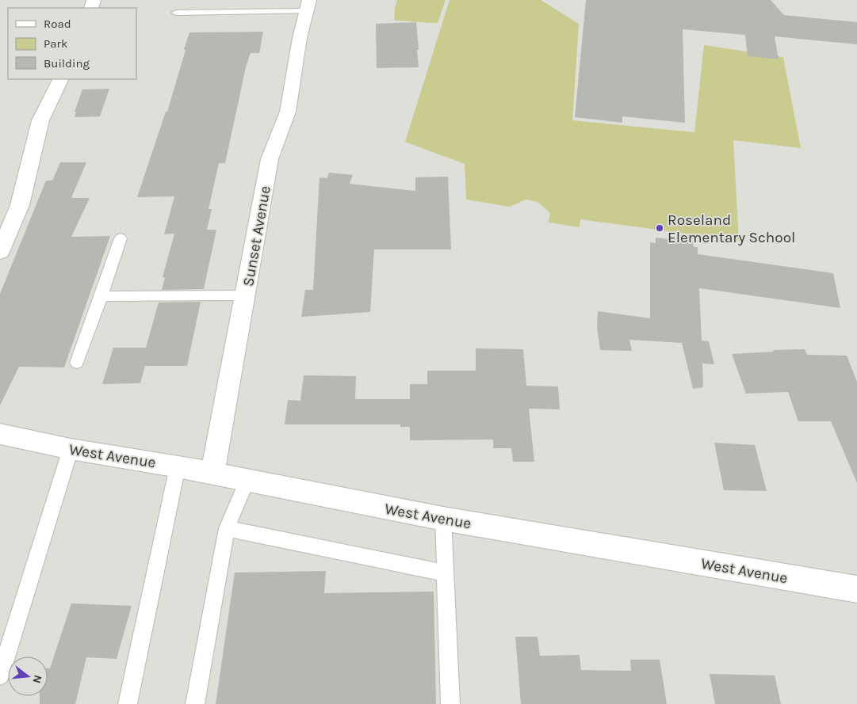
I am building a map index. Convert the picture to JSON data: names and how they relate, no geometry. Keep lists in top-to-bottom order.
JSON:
{
  "streets": {
    "street": ["Sunset Avenue", "West Avenue"]
  },
  "crossings": [
    ["Sunset Avenue", "West Avenue"]
  ],
  "places": ["Roseland Elementary School"],
  "legend": ["Road", "Park", "Building"],
  "north": "right"
}
